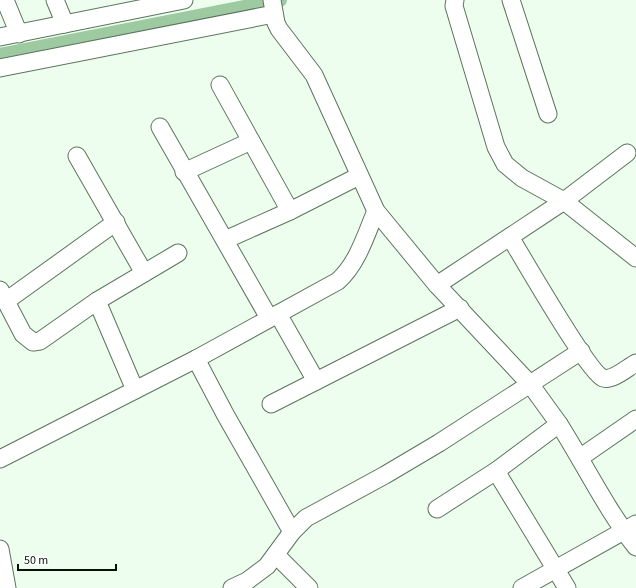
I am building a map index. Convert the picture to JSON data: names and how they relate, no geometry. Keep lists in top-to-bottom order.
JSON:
{
  "scale_bar": "50 m"
}
